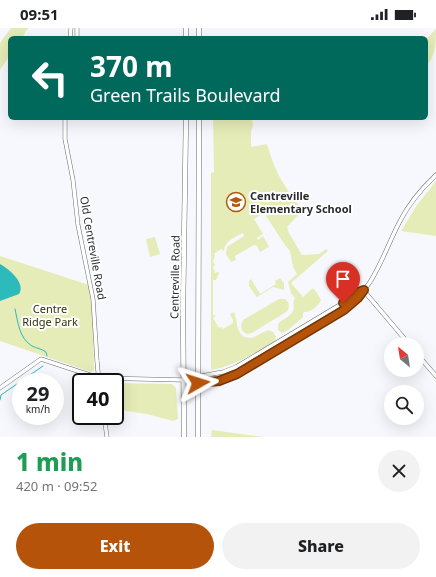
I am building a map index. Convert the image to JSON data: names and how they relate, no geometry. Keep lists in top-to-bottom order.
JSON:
{
  "streets": {
    "highway": ["Centreville Road"],
    "street": ["Old Centreville Road"]
  },
  "parks": ["Centre Ridge Park"],
  "places": {
    "school or university": ["Centreville Elementary School"]
  },
  "north": "top left",
  "page": {
    "status": "09:51",
    "turn": ["370 m", "Green Trails Boulevard"],
    "speed": "29 km/h",
    "limit": "40",
    "heading": ["1 min", "420 m · 09:52"],
    "buttons": ["Exit", "Share"]
  }
}
